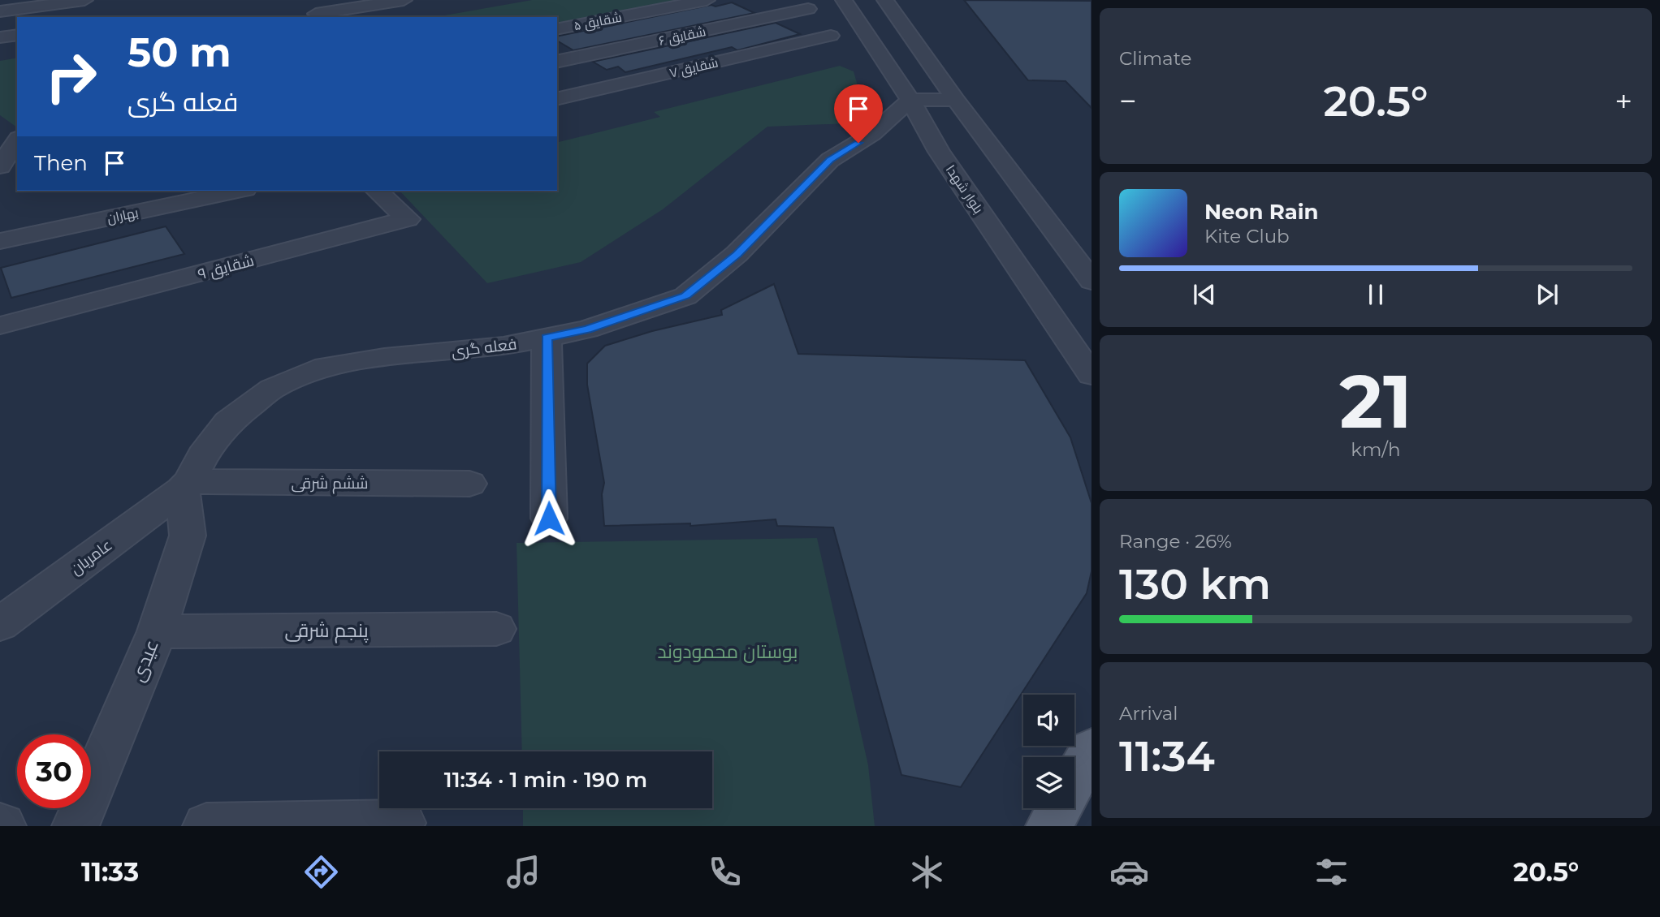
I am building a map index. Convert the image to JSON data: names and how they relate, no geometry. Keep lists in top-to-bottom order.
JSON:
{
  "streets": {
    "street": [
      "شقایق ۵",
      "شقایق ۶",
      "شقایق ۷",
      "بلوار شهدا",
      "بهاران",
      "شقایق ۹",
      "فعله گری",
      "ششم شرقی",
      "عامریان",
      "پنجم شرقی",
      "عیدی"
    ]
  },
  "crossings": [
    ["بلوار شهدا", "فعله گری"],
    ["فعله گری", "ششم شرقی"],
    ["فعله گری", "عامریان"],
    ["فعله گری", "عیدی"],
    ["ششم شرقی", "عامریان"],
    ["ششم شرقی", "عیدی"],
    ["عامریان", "عیدی"],
    ["پنجم شرقی", "عیدی"]
  ],
  "parks": ["بوستان محمودوند"],
  "page": {
    "tile": [
      "Climate",
      ["21", "km/h"],
      ["Range · 26%", "130 km"],
      ["Arrival", "11:34"]
    ],
    "turn": ["50 m", "فعله گری"],
    "heat": ["−", "20.5°", "+"],
    "then": "Then",
    "song": ["Neon Rain", "Kite Club"],
    "limit": "30",
    "trip": "11:34 · 1 min · 190 m",
    "tabs": ["11:33", "20.5°"]
  }
}
